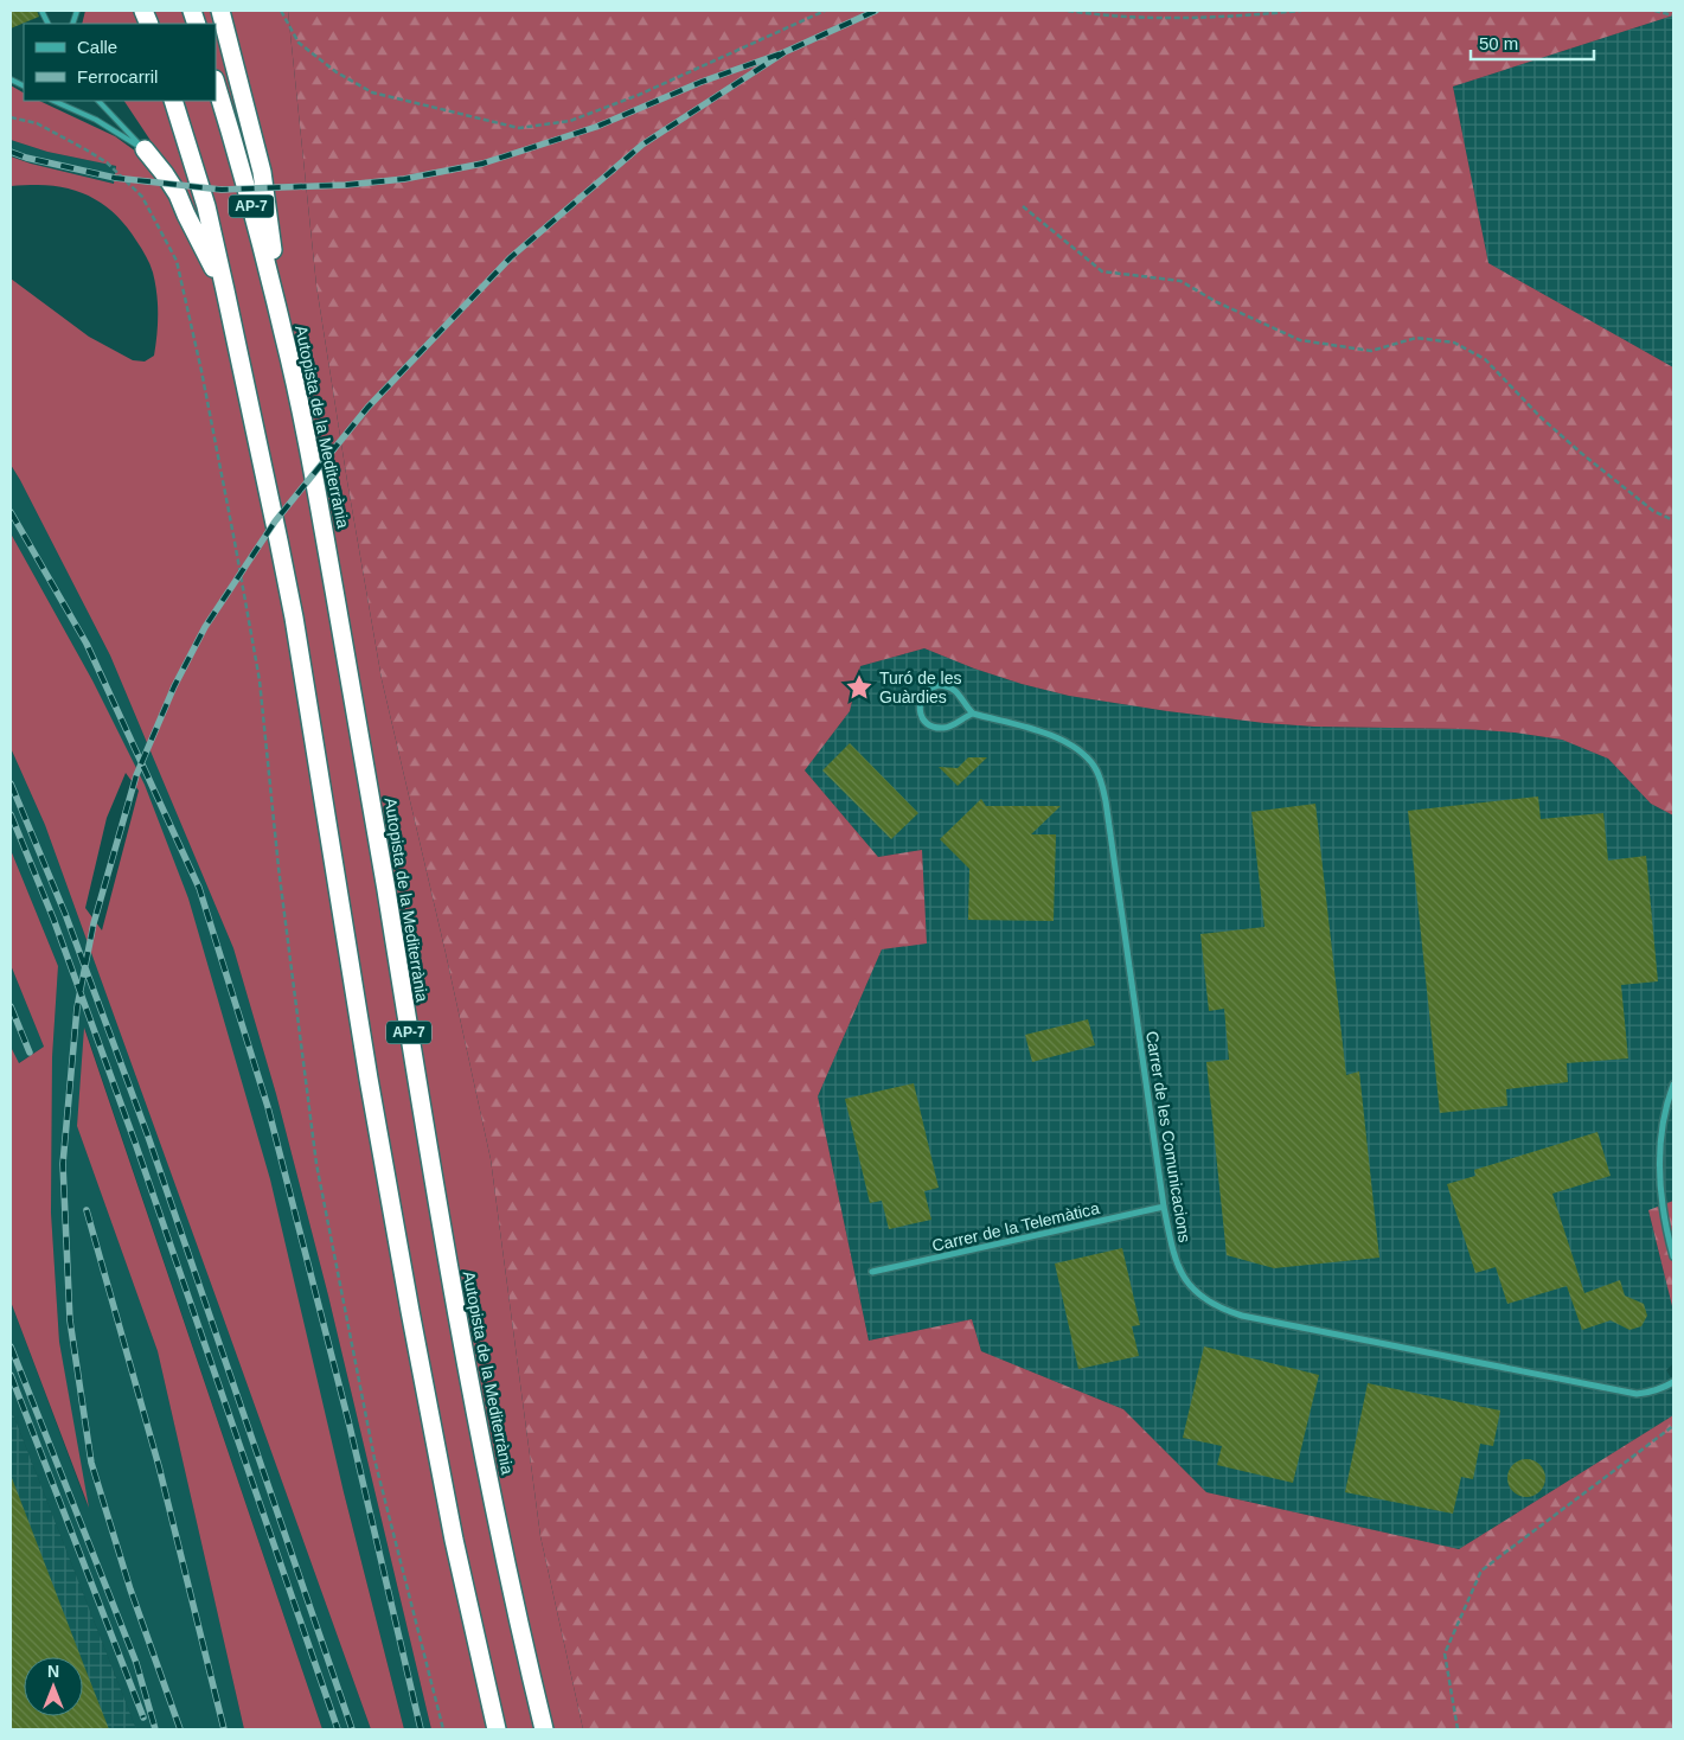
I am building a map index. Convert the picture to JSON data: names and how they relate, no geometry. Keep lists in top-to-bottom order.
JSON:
{
  "streets": {
    "highway": ["AP-7", "Autopista de la Mediterrània"],
    "street": ["Carrer de les Comunicacions", "Carrer de la Telemàtica"]
  },
  "crossings": [
    ["Carrer de les Comunicacions", "Carrer de la Telemàtica"]
  ],
  "places": {
    "place": ["Turó de les Guàrdies"]
  },
  "legend": ["Calle", "Ferrocarril"],
  "scale_bar": "50 m",
  "north": "top"
}
